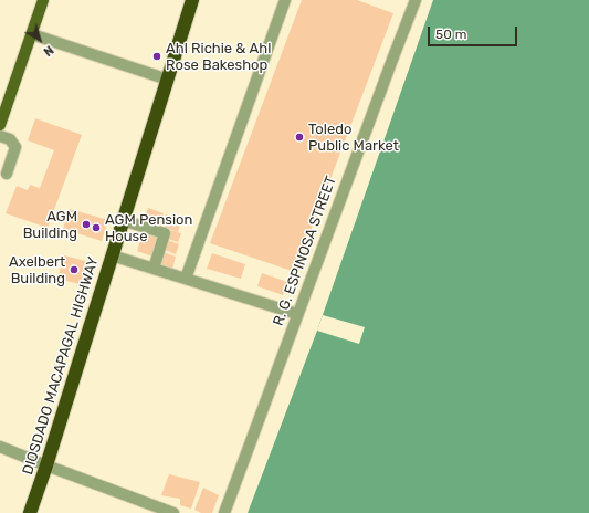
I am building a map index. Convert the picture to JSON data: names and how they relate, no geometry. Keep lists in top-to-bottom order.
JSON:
{
  "streets": {
    "highway": ["DIOSDADO MACAPAGAL HIGHWAY"],
    "street": ["R. G. ESPINOSA STREET"]
  },
  "places": [
    "Ahl Richie & Ahl Rose Bakeshop",
    "Toledo Public Market",
    "AGM Building",
    "AGM Pension House",
    "Axelbert Building"
  ],
  "scale_bar": "50 m",
  "north": "bottom right"
}
